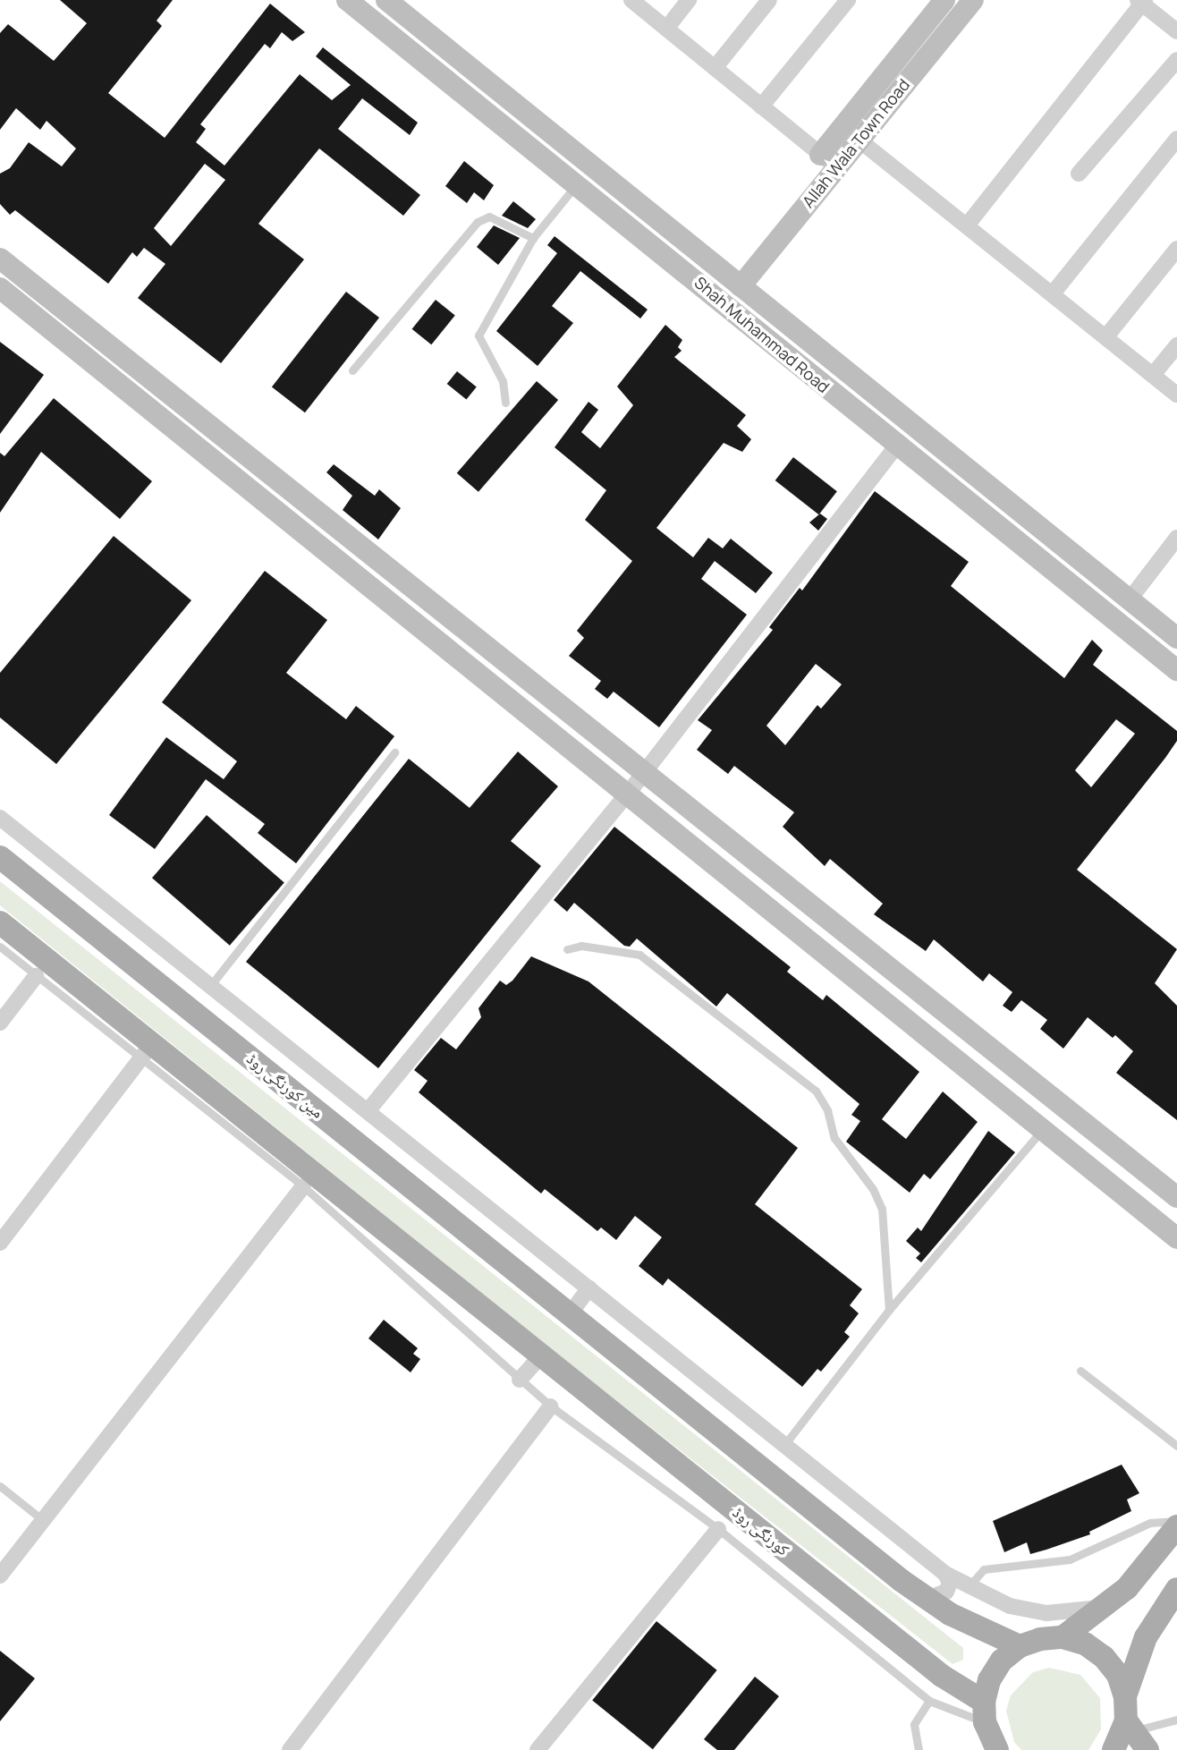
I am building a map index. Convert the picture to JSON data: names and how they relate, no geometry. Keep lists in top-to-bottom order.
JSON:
{
  "streets": {
    "main road": ["مین کورنگی روڈ", "کورنگی روڈ"],
    "street": ["Allah Wala Town Road", "Shah Muhammad Road"]
  },
  "crossings": [
    ["Allah Wala Town Road", "Shah Muhammad Road"]
  ]
}
